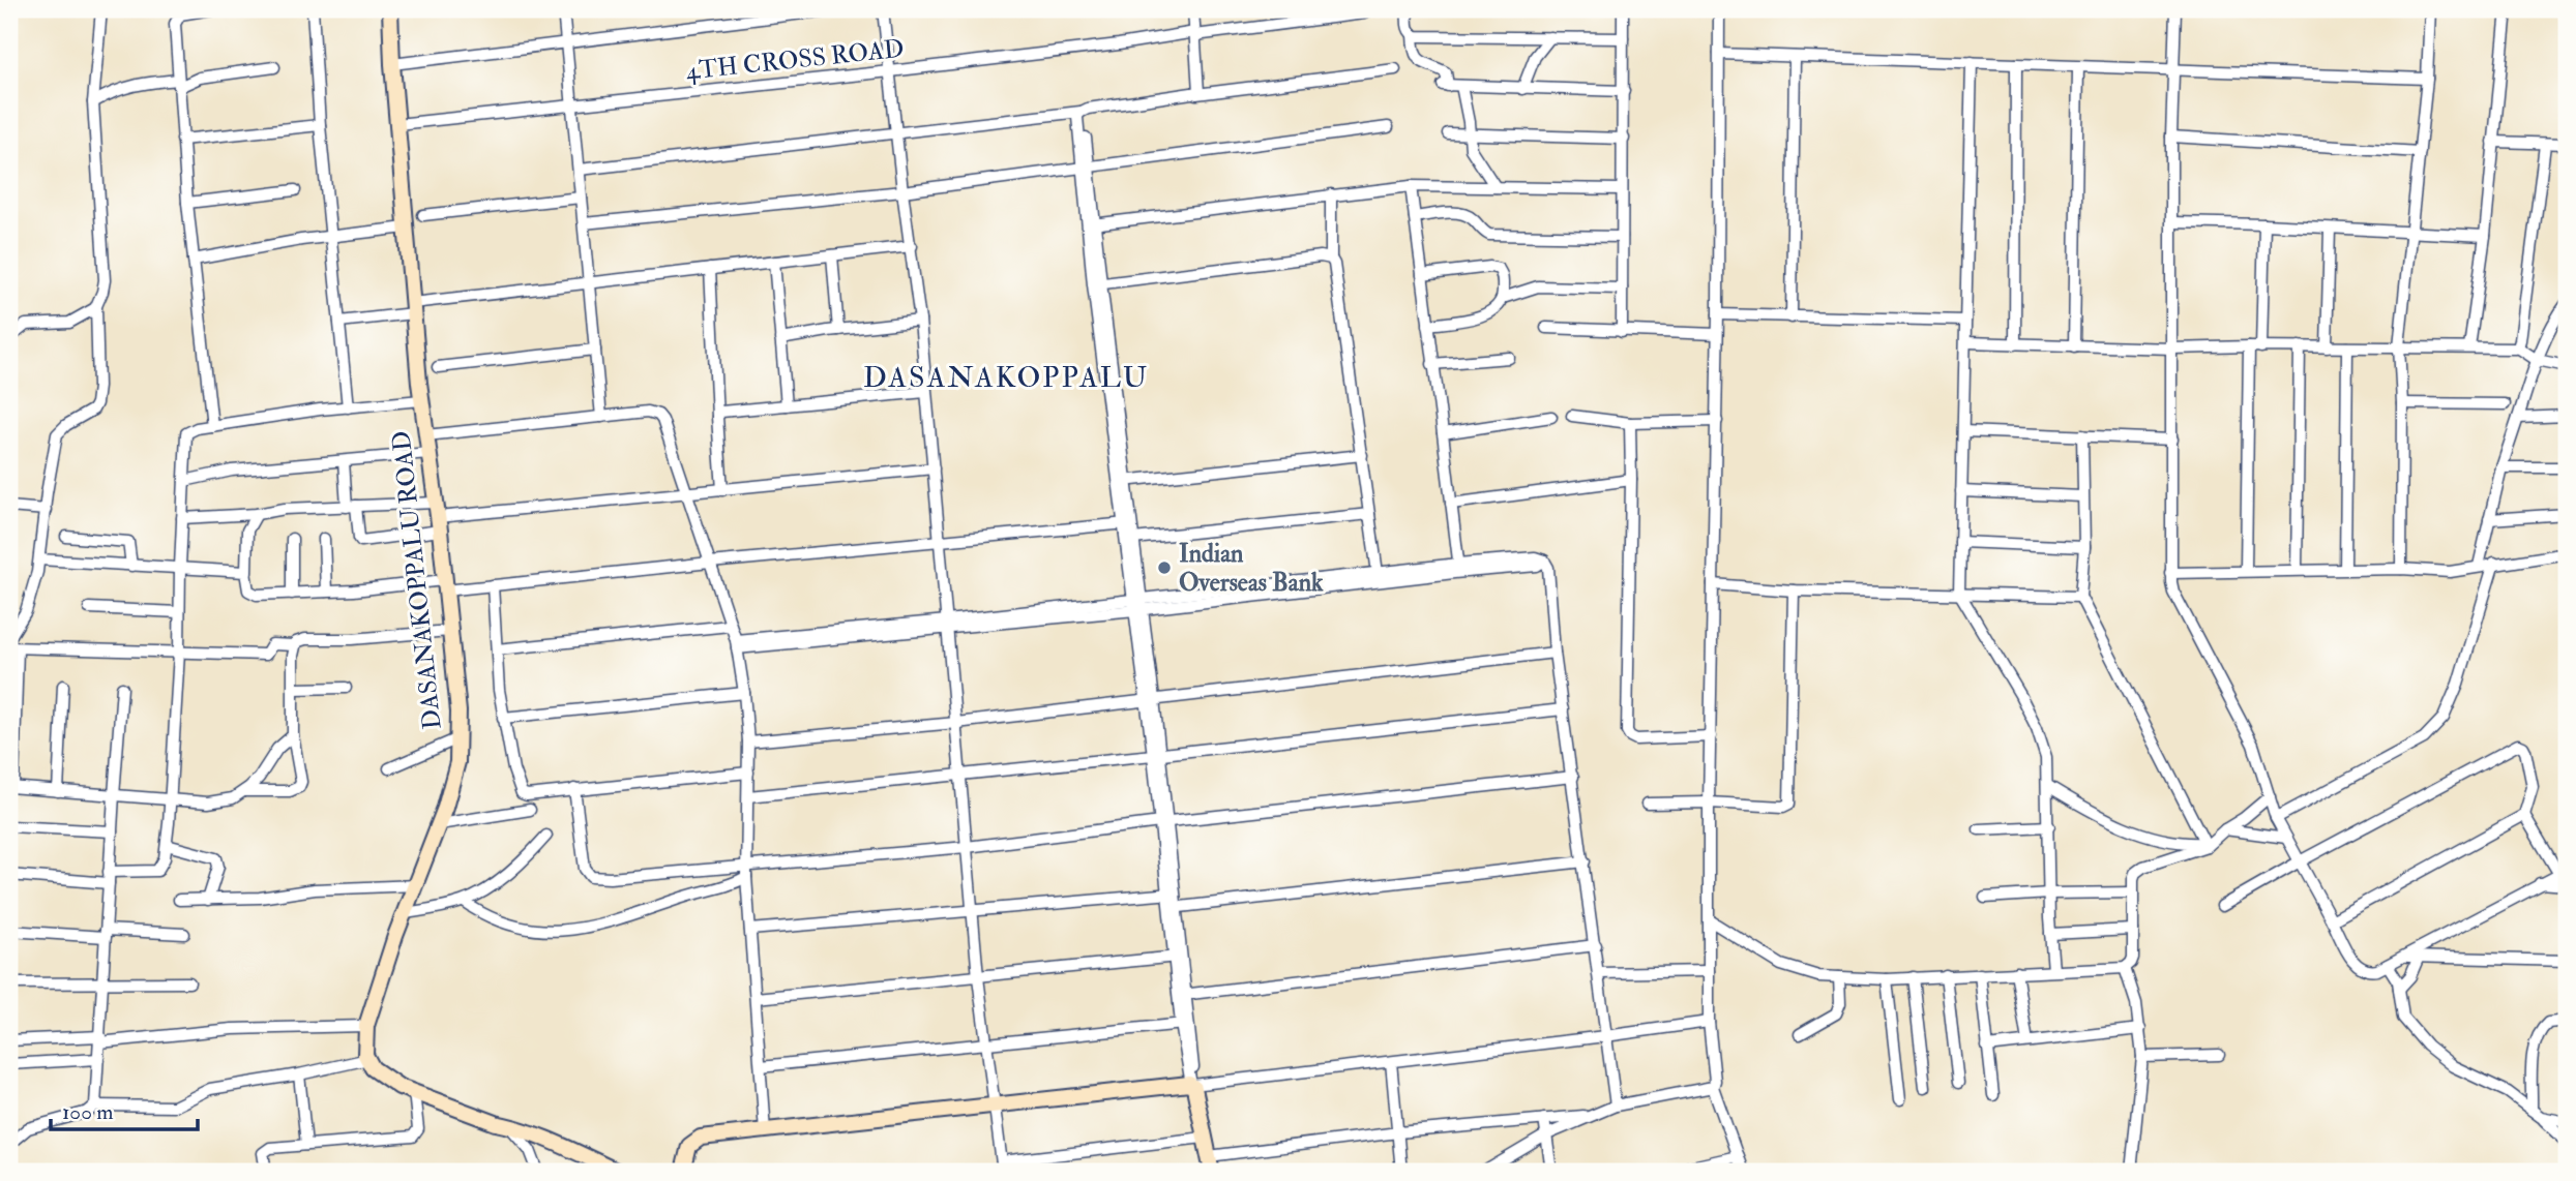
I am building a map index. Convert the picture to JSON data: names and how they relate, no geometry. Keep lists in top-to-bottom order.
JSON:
{
  "streets": {
    "street": ["4TH CROSS ROAD", "DASANAKOPPALU ROAD"]
  },
  "crossings": [
    ["4TH CROSS ROAD", "DASANAKOPPALU ROAD"]
  ],
  "districts": ["DASANAKOPPALU"],
  "places": ["Indian Overseas Bank"],
  "scale_bar": "100 m"
}
